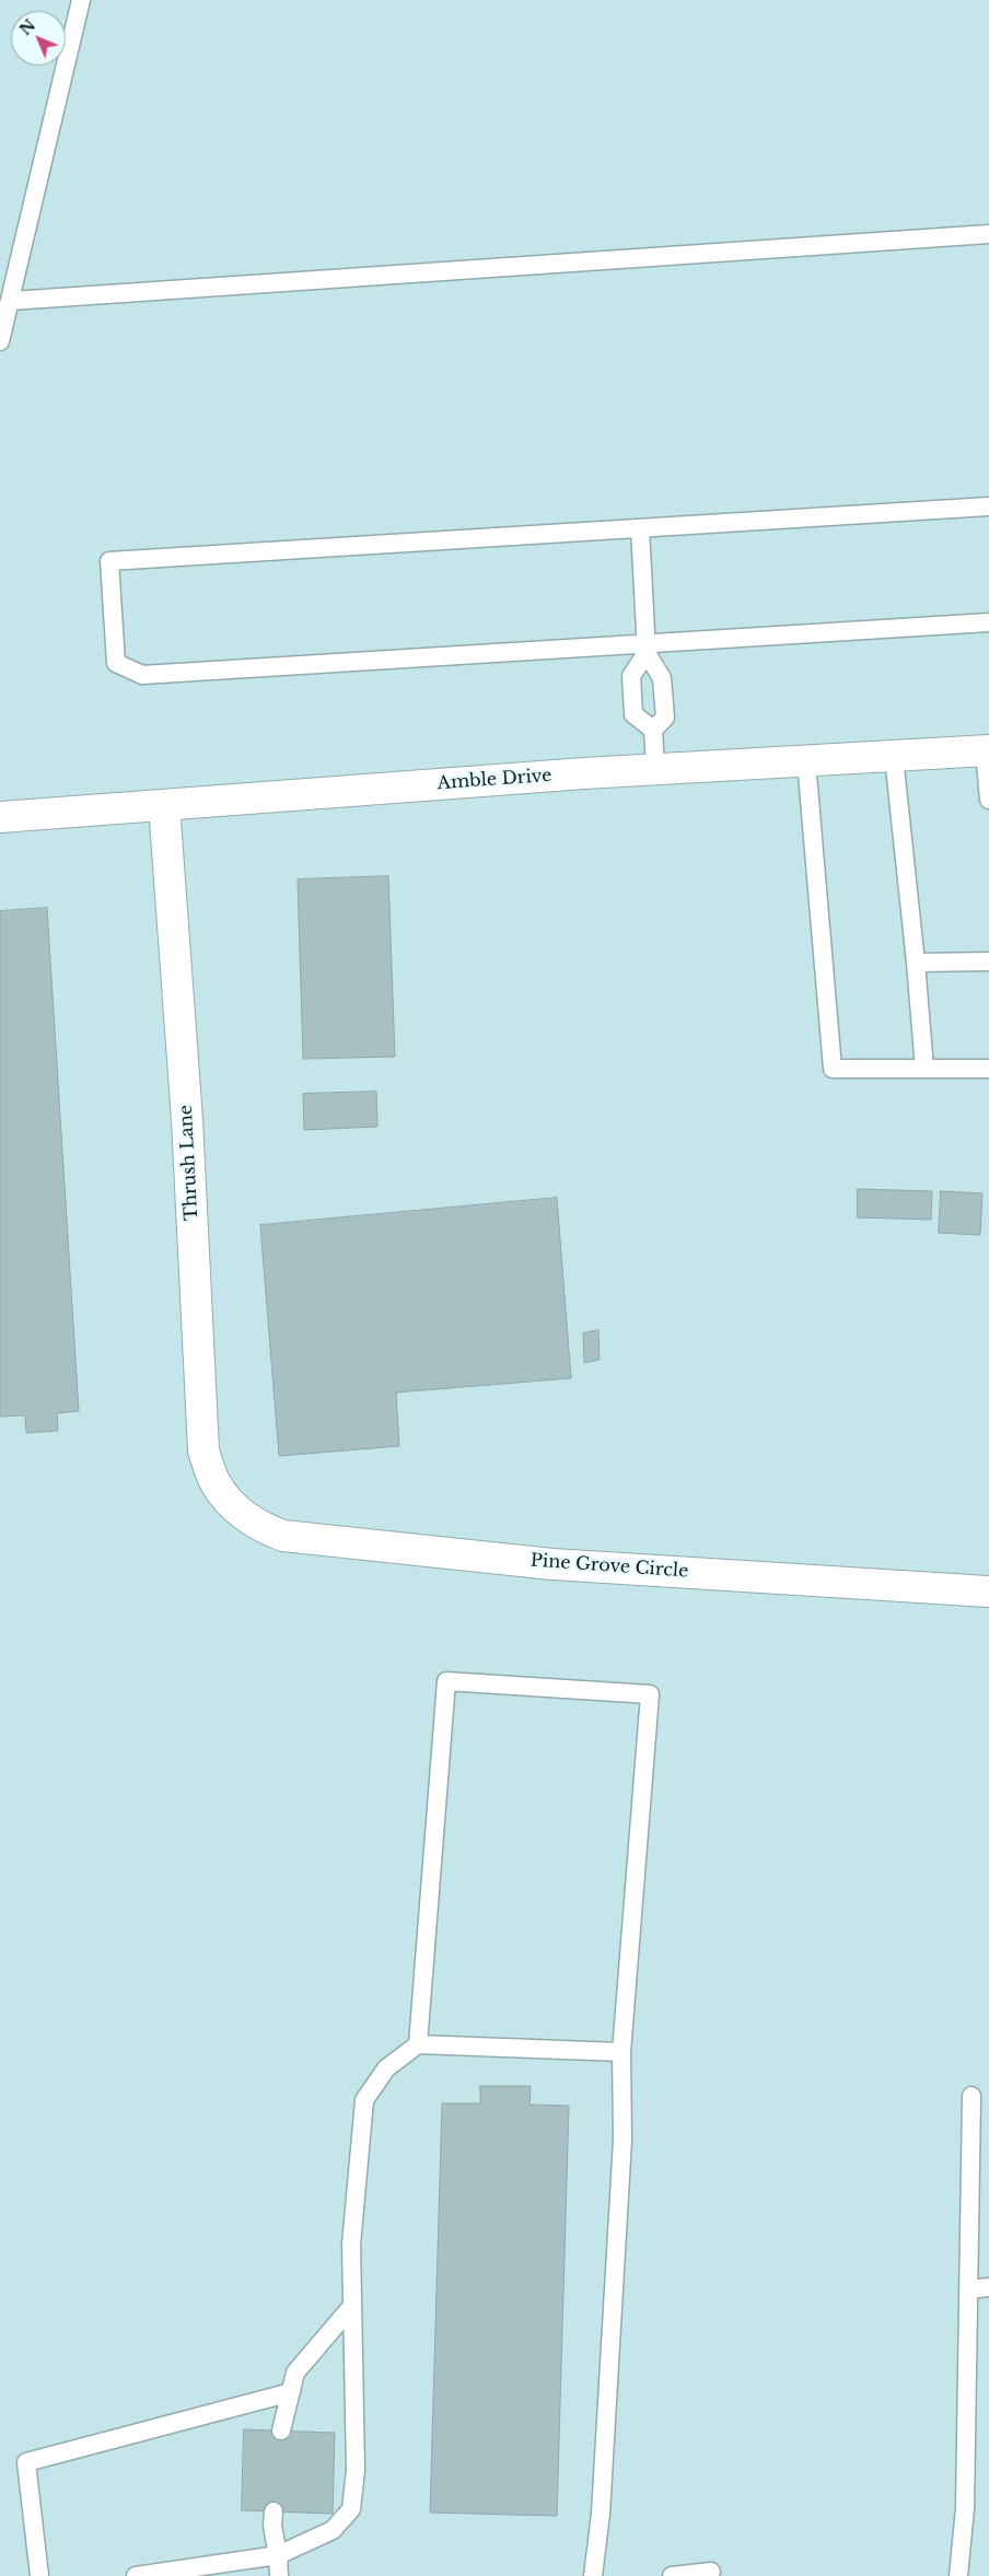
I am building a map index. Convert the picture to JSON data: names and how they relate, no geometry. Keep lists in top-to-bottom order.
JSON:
{
  "streets": {
    "street": ["Amble Drive", "Thrush Lane", "Pine Grove Circle"]
  },
  "crossings": [
    ["Amble Drive", "Thrush Lane"],
    ["Thrush Lane", "Pine Grove Circle"]
  ],
  "north": "top left"
}
